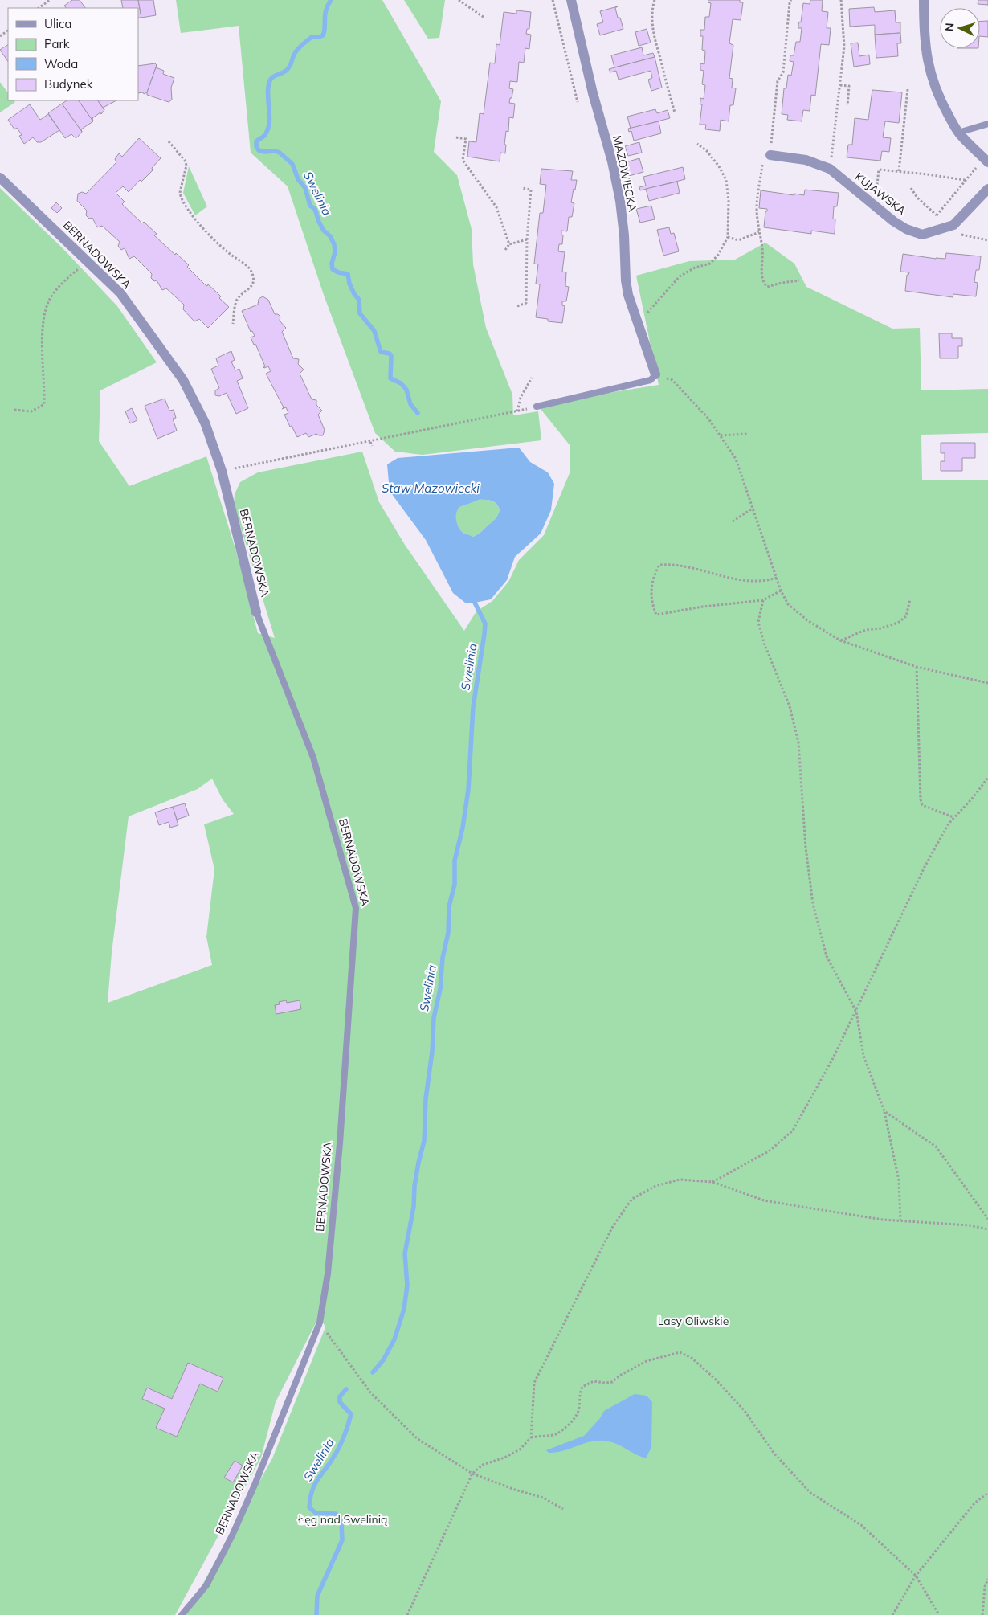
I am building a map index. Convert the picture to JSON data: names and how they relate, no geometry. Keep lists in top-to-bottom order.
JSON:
{
  "streets": {
    "street": ["MAZOWIECKA", "KUJAWSKA", "BERNADOWSKA"]
  },
  "water": ["Swelinia", "Staw Mazowiecki"],
  "parks": ["Lasy Oliwskie", "Łęg nad Swelinią"],
  "legend": [
    "Ulica",
    "Park",
    "Woda",
    "Budynek"
  ],
  "north": "left"
}
